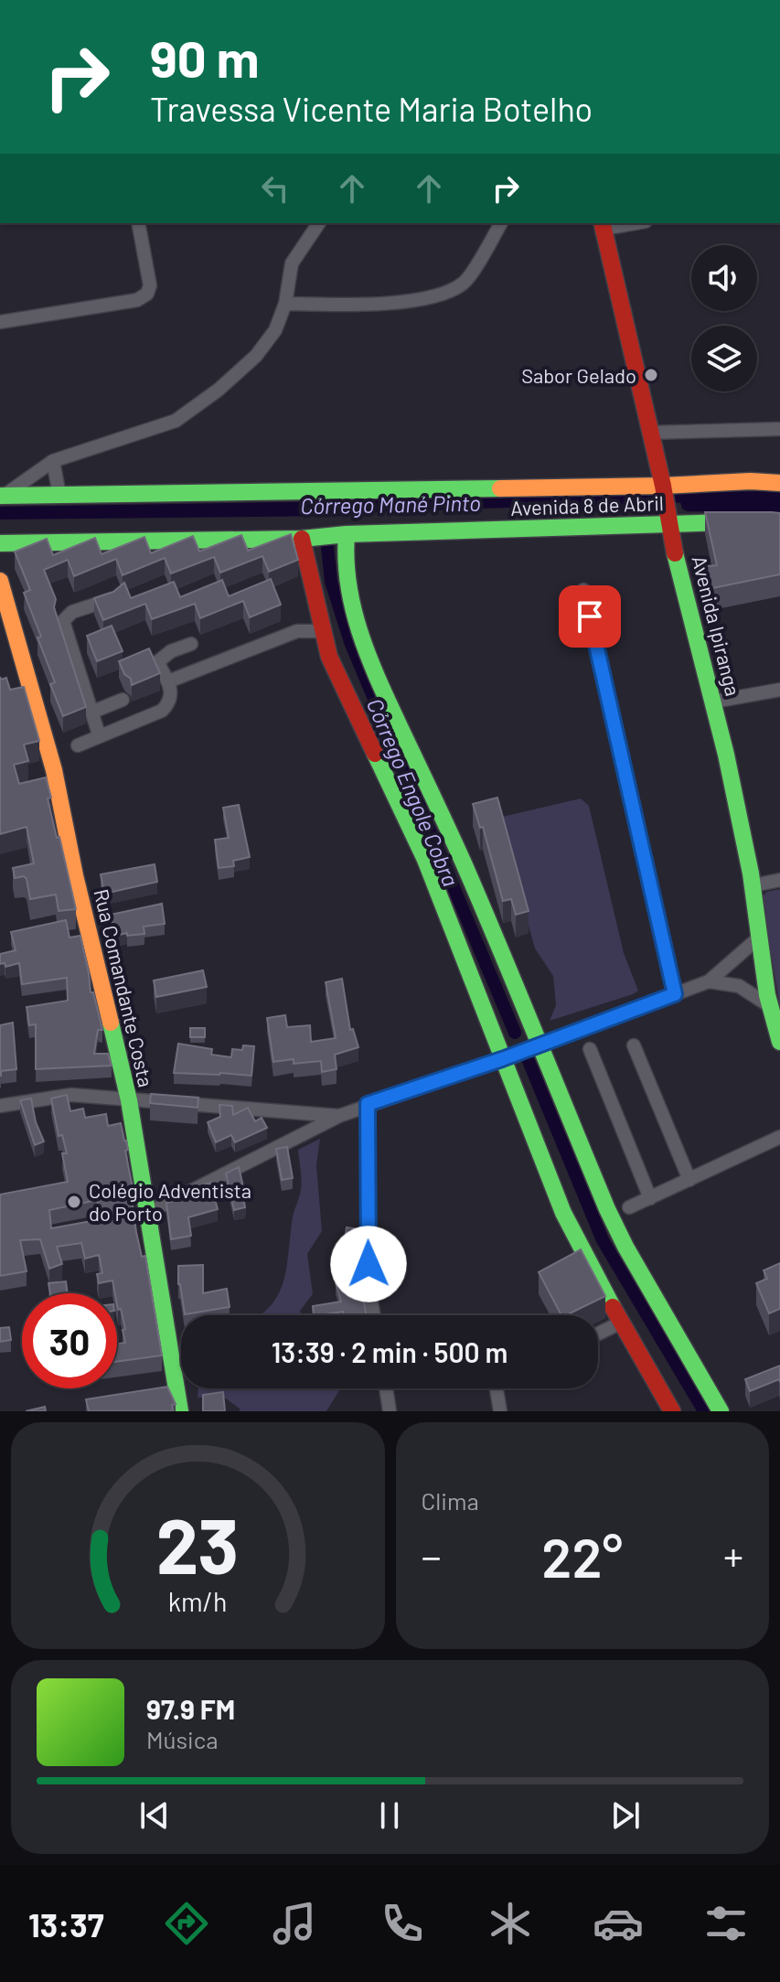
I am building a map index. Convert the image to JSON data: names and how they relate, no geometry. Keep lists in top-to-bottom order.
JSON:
{
  "streets": {
    "street": ["Avenida 8 de Abril", "Avenida Ipiranga", "Rua Comandante Costa"]
  },
  "crossings": [
    ["Avenida 8 de Abril", "Avenida Ipiranga"]
  ],
  "water": ["Córrego Mané Pinto", "Córrego Engole Cobra"],
  "places": ["Sabor Gelado", "Colégio Adventista do Porto"],
  "page": {
    "turn": ["90 m", "Travessa Vicente Maria Botelho"],
    "limit": "30",
    "trip": "13:39 · 2 min · 500 m",
    "tile": "Clima",
    "heat": ["−", "22°", "+"],
    "song": ["97.9 FM", "Música"],
    "tabs": "13:37",
    "gauge": ["23", "km/h"]
  }
}
